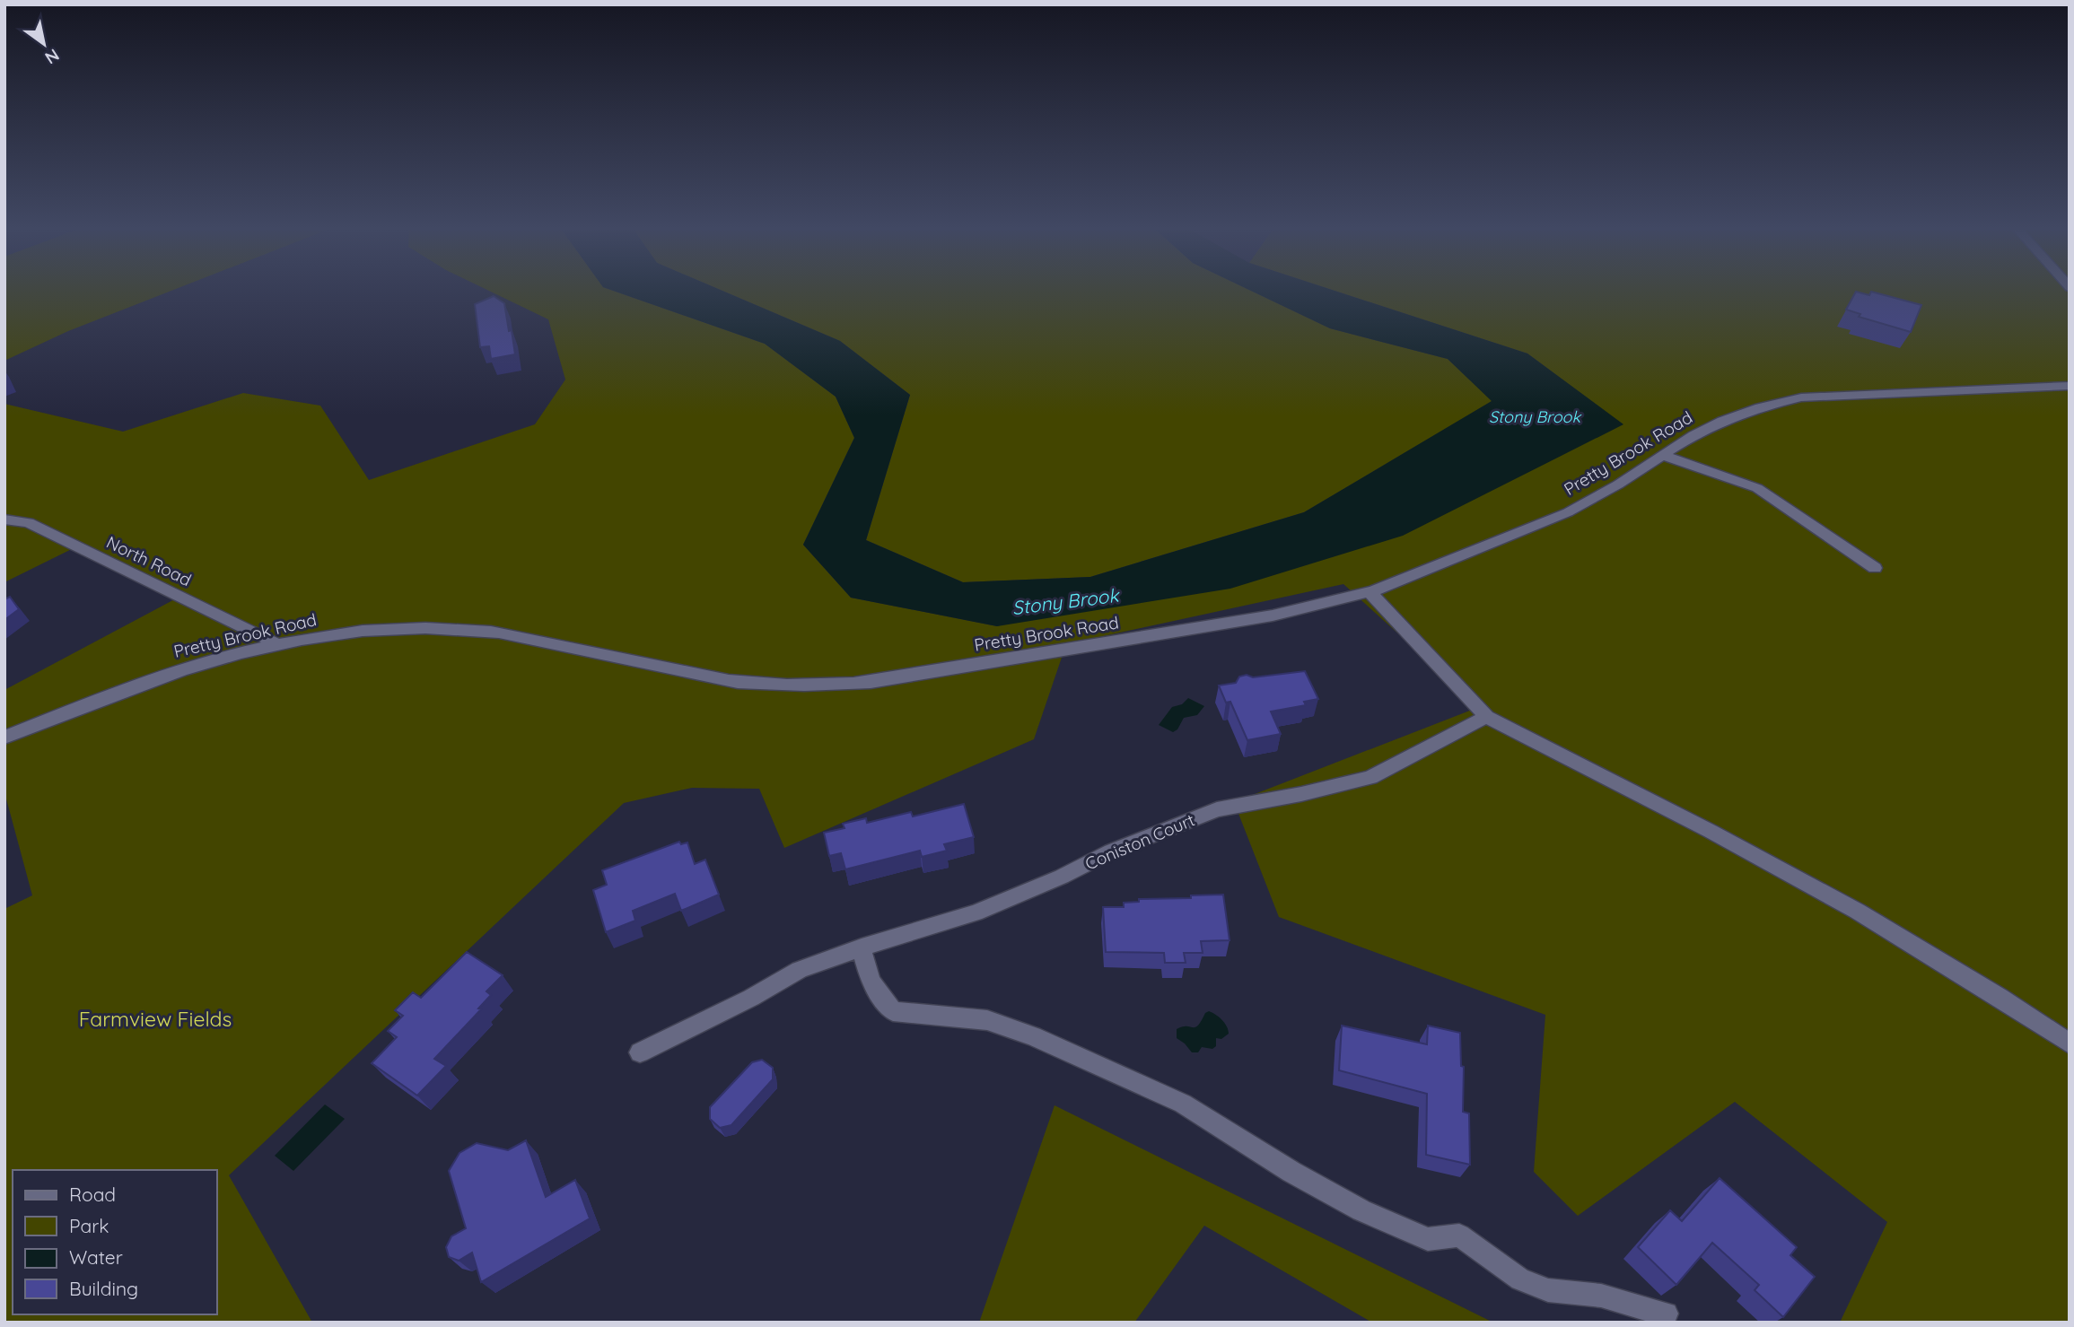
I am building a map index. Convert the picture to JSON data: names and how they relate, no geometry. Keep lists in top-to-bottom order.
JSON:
{
  "streets": {
    "street": ["Pretty Brook Road", "North Road", "Coniston Court"]
  },
  "crossings": [
    ["Pretty Brook Road", "North Road"]
  ],
  "water": ["Stony Brook"],
  "parks": ["Farmview Fields"],
  "legend": [
    "Road",
    "Park",
    "Water",
    "Building"
  ],
  "north": "bottom right"
}
